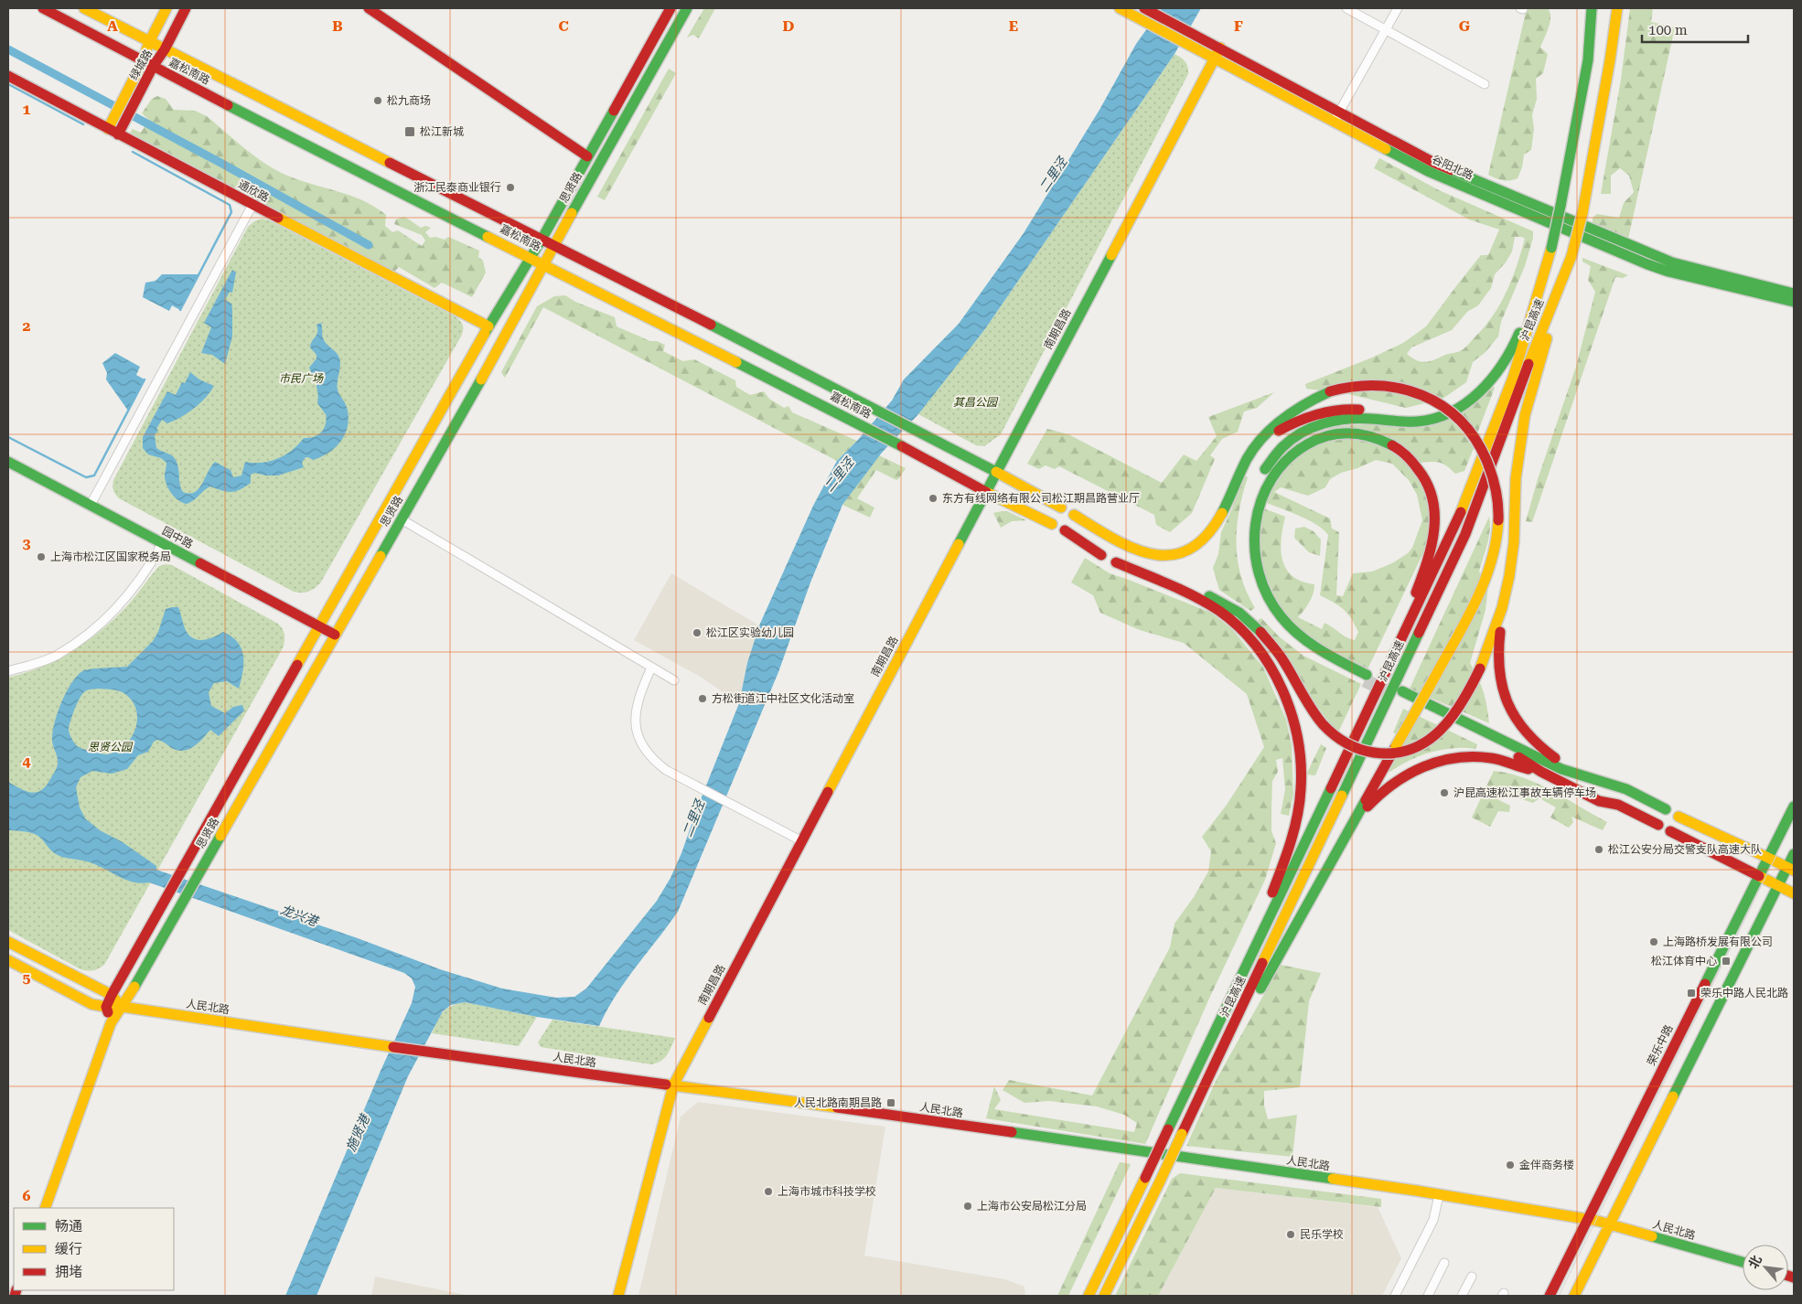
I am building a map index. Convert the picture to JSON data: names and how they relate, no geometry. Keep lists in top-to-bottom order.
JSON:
{
  "streets": {
    "main road": [
      "绿城路",
      "嘉松南路",
      "谷阳北路",
      "思贤路",
      "通欣路",
      "沪昆高速",
      "南期昌路",
      "园中路",
      "人民北路",
      "荣乐中路"
    ]
  },
  "crossings": [
    ["绿城路", "嘉松南路"],
    ["绿城路", "通欣路"],
    ["嘉松南路", "思贤路"],
    ["嘉松南路", "南期昌路"],
    ["谷阳北路", "南期昌路"],
    ["思贤路", "通欣路"],
    ["思贤路", "园中路"],
    ["思贤路", "人民北路"],
    ["南期昌路", "人民北路"],
    ["人民北路", "荣乐中路"]
  ],
  "water": ["二里泾", "龙兴港", "施贤港"],
  "parks": ["市民广场", "其昌公园", "思贤公园"],
  "places": {
    "other": [
      "松九商场",
      "浙江民泰商业银行",
      "东方有线网络有限公司松江期昌路营业厅",
      "上海市松江区国家税务局",
      "松江区实验幼儿园",
      "方松街道江中社区文化活动室",
      "沪昆高速松江事故车辆停车场",
      "松江公安分局交警支队高速大队",
      "上海路桥发展有限公司",
      "金伴商务楼",
      "上海市城市科技学校",
      "上海市公安局松江分局",
      "民乐学校"
    ],
    "transit": [
      "松江新城",
      "松江体育中心",
      "荣乐中路人民北路",
      "人民北路南期昌路"
    ]
  },
  "legend": ["畅通", "缓行", "拥堵"],
  "scale_bar": "100 m",
  "north": "top left",
  "grid": {
    "columns": [
      "A",
      "B",
      "C",
      "D",
      "E",
      "F",
      "G"
    ],
    "rows": [
      "1",
      "2",
      "3",
      "4",
      "5",
      "6"
    ]
  }
}
